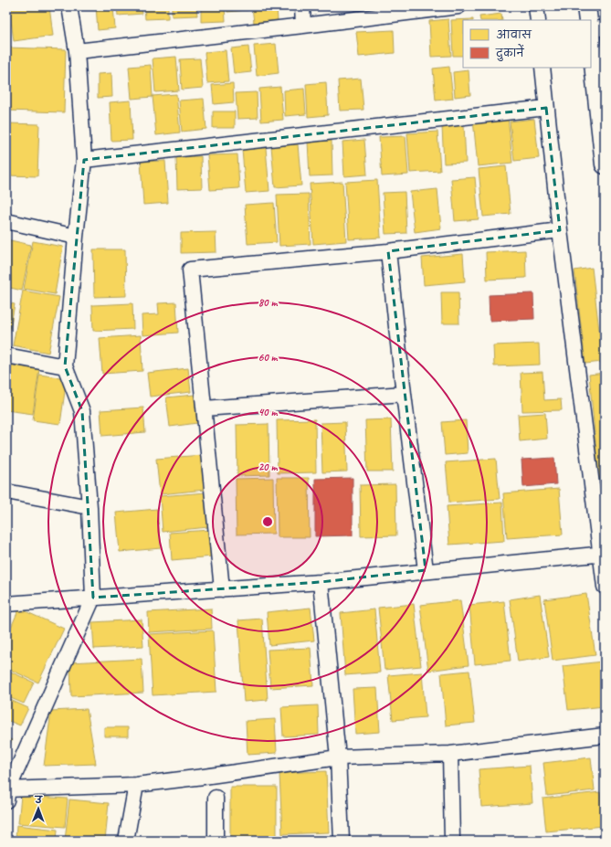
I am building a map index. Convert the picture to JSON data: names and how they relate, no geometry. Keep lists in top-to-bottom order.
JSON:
{
  "legend": ["आवास", "दुकानें"],
  "north": "top",
  "rings": [
    "80 m",
    "60 m",
    "40 m",
    "20 m"
  ]
}
